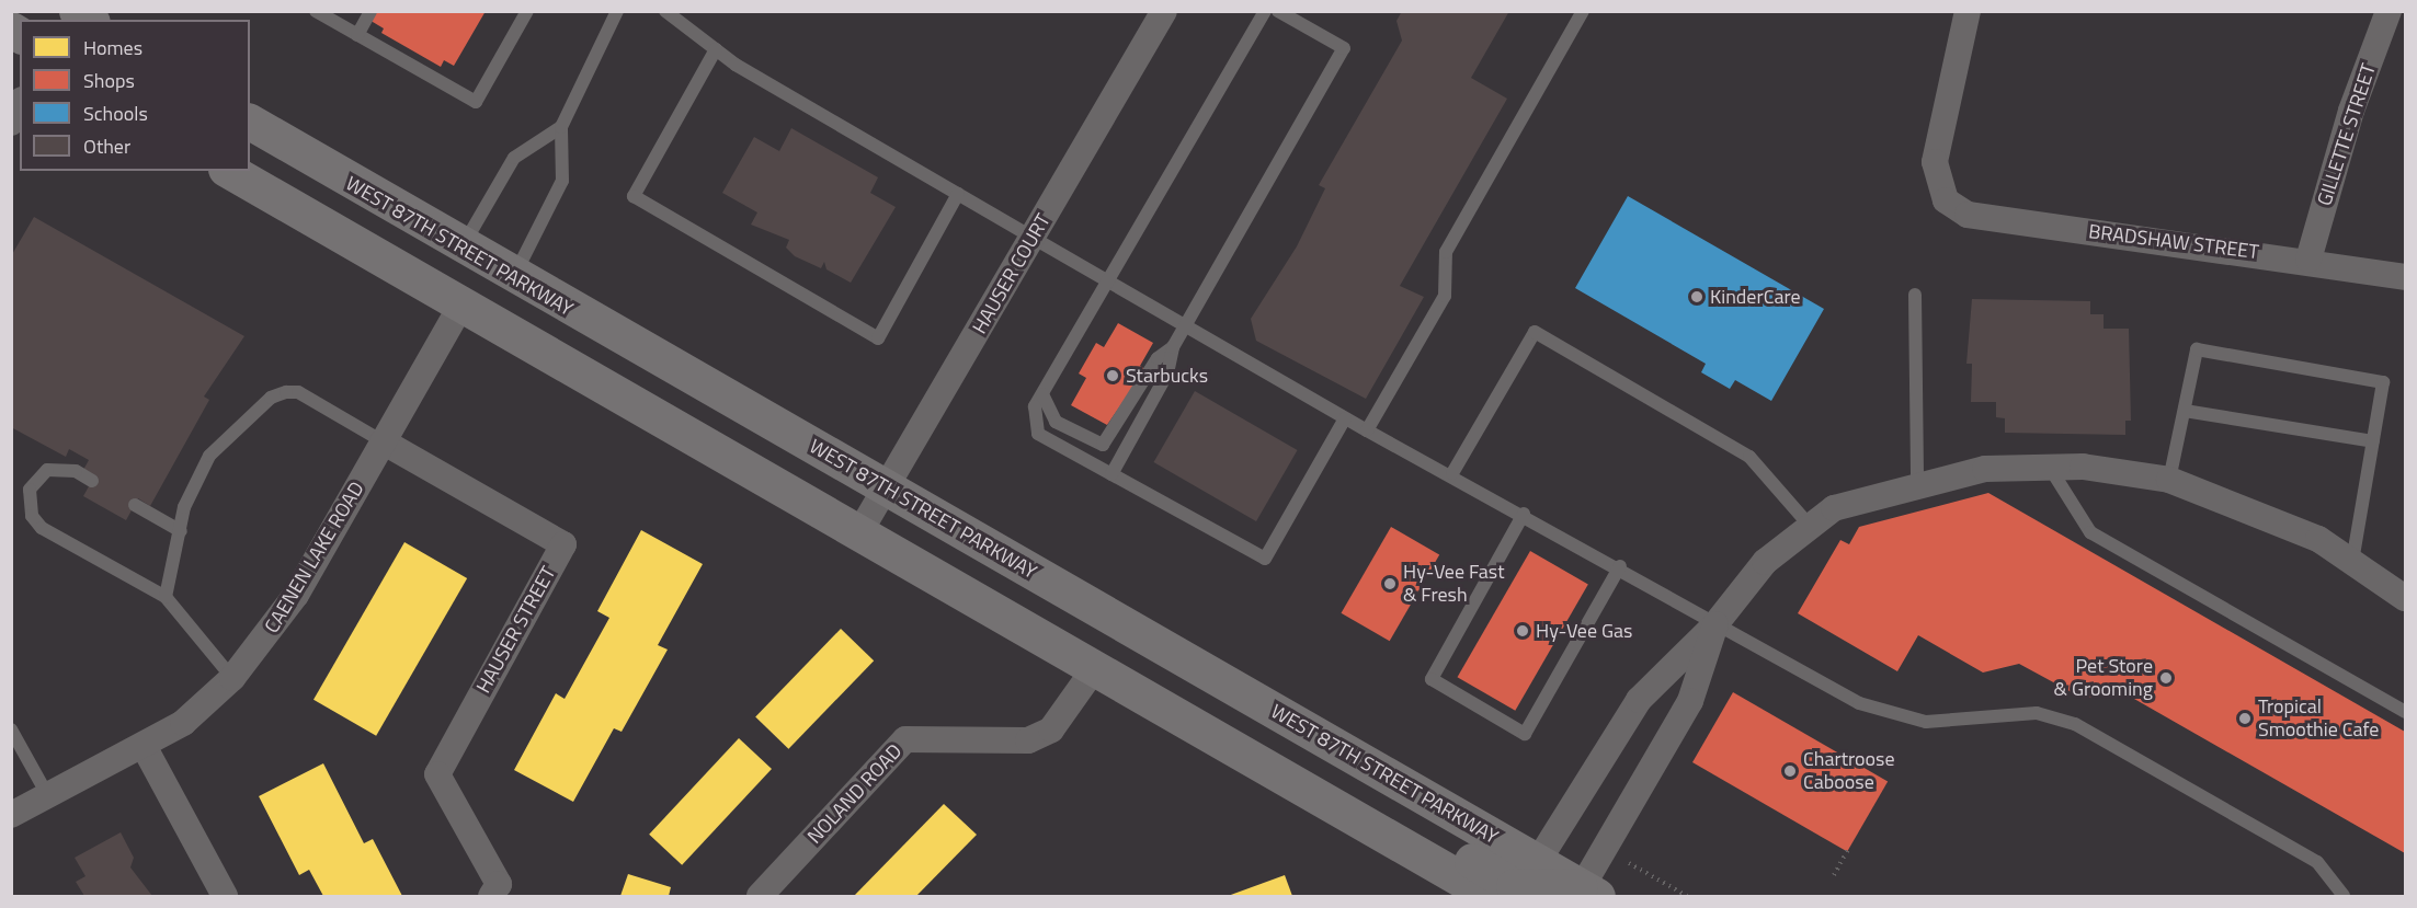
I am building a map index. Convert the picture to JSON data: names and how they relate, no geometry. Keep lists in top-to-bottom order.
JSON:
{
  "streets": {
    "main road": ["WEST 87TH STREET PARKWAY"],
    "street": [
      "GILLETTE STREET",
      "BRADSHAW STREET",
      "HAUSER COURT",
      "CAENEN LAKE ROAD",
      "HAUSER STREET",
      "NOLAND ROAD"
    ]
  },
  "crossings": [
    ["GILLETTE STREET", "BRADSHAW STREET"],
    ["WEST 87TH STREET PARKWAY", "HAUSER COURT"],
    ["CAENEN LAKE ROAD", "HAUSER STREET"]
  ],
  "places": [
    "KinderCare",
    "Starbucks",
    "Hy-Vee Fast & Fresh",
    "Hy-Vee Gas",
    "Pet Store & Grooming",
    "Tropical Smoothie Cafe",
    "Chartroose Caboose"
  ],
  "legend": [
    "Homes",
    "Shops",
    "Schools",
    "Other"
  ]
}
